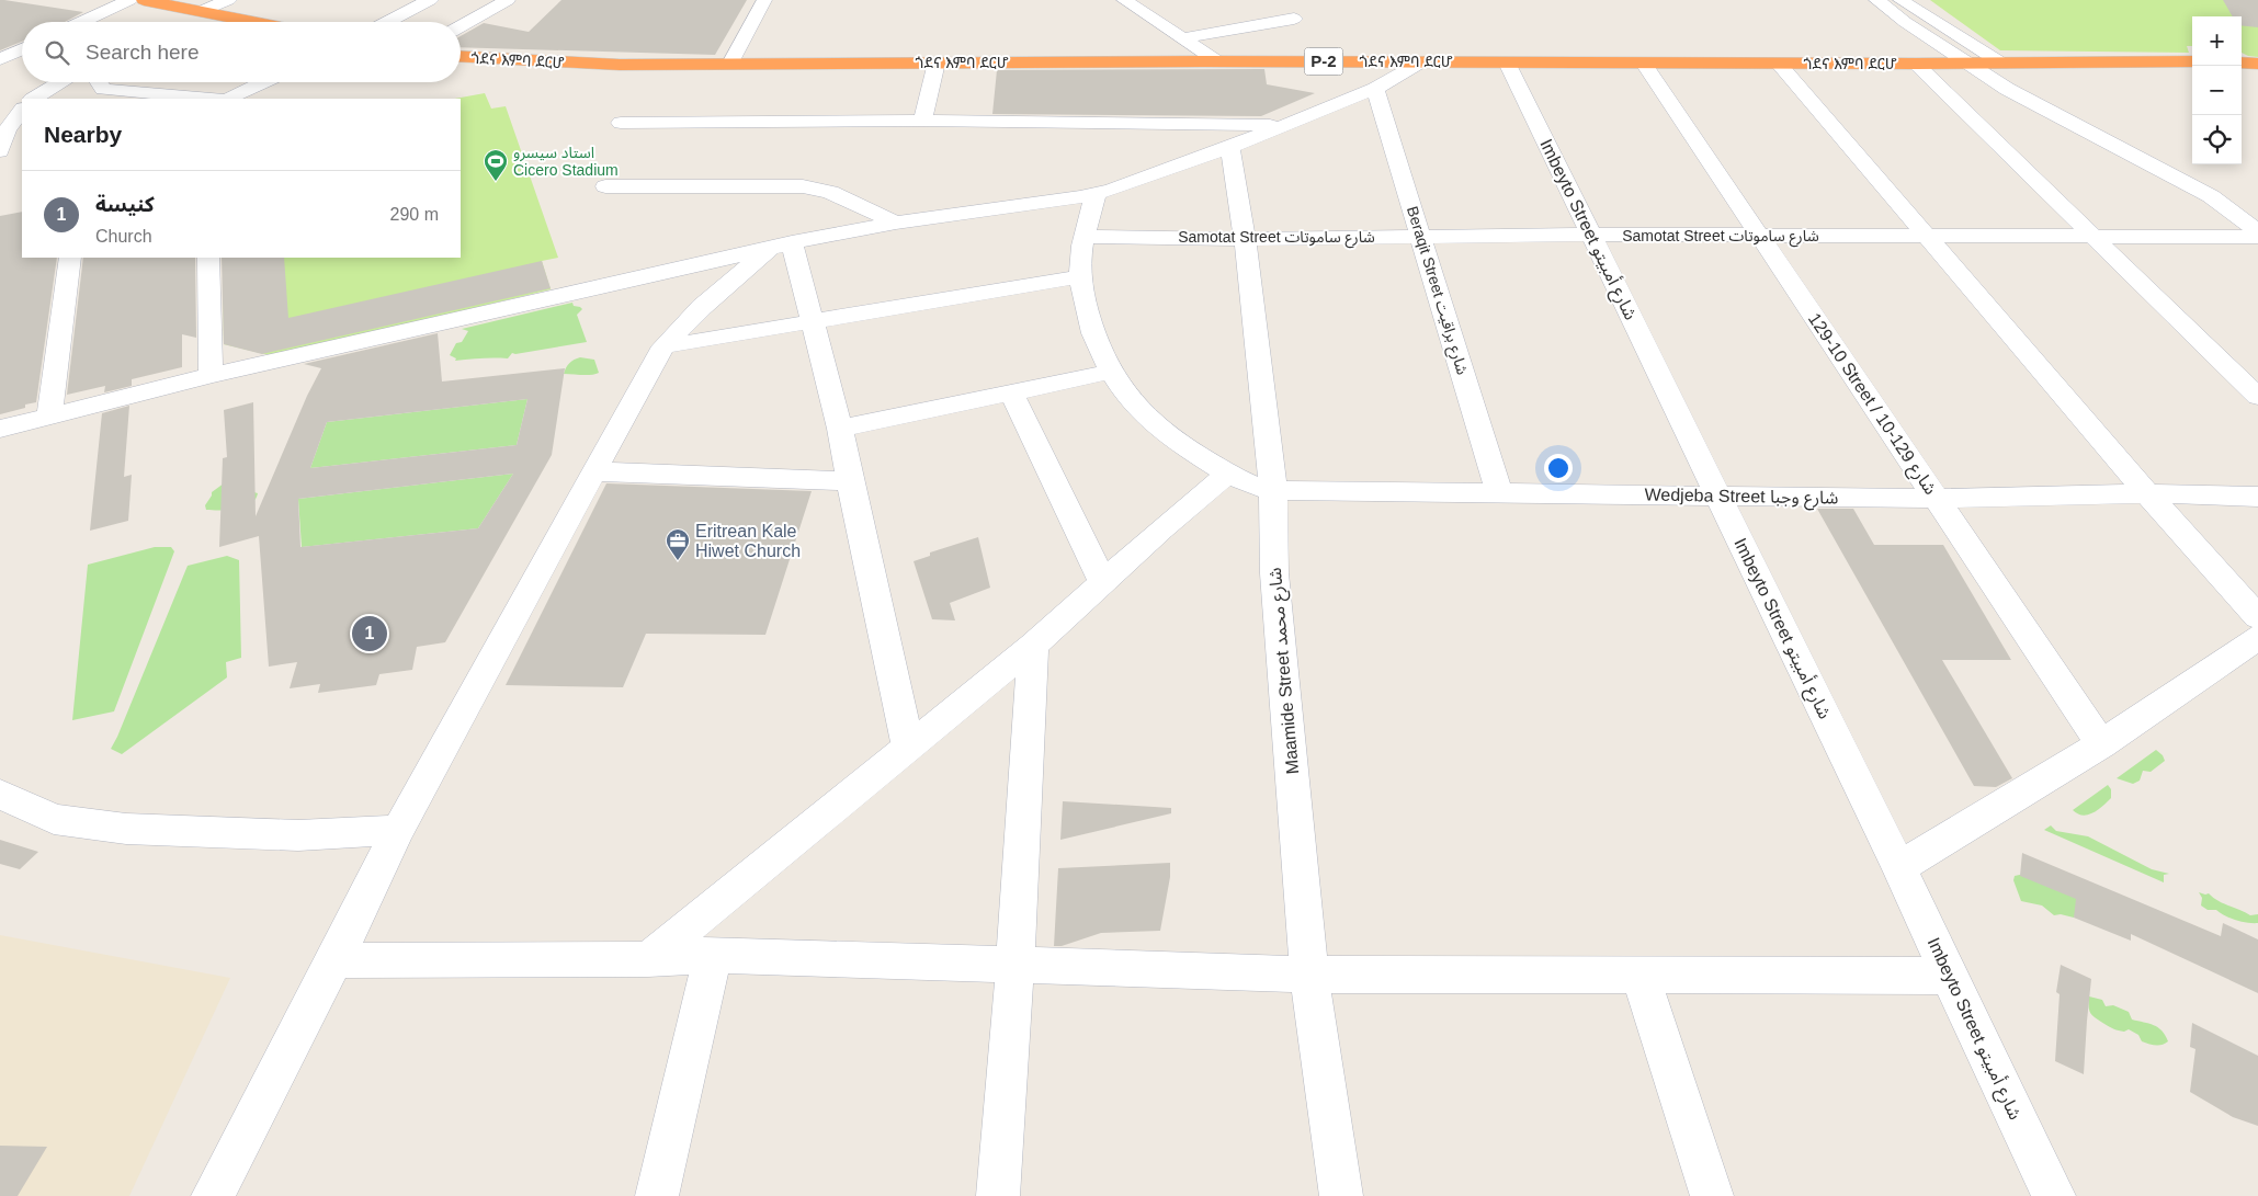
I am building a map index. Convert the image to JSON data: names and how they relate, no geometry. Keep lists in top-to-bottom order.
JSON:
{
  "streets": {
    "highway": ["ጎደና እምባ ደርሆ", "P-2"],
    "street": [
      "Imbeyto Street شارع أمبيتو",
      "Samotat Street شارع ساموتات",
      "Beraqit Street شارع براقيت",
      "129-10 Street / شارع 129-10",
      "Wedjeba Street شارع وجبا",
      "Maamide Street شارع محمد"
    ]
  },
  "crossings": [
    ["ጎደና እምባ ደርሆ", "Imbeyto Street شارع أمبيتو"],
    ["ጎደና እምባ ደርሆ", "129-10 Street / شارع 129-10"],
    ["Imbeyto Street شارع أمبيتو", "Samotat Street شارع ساموتات"],
    ["Imbeyto Street شارع أمبيتو", "Wedjeba Street شارع وجبا"],
    ["Samotat Street شارع ساموتات", "Beraqit Street شارع براقيت"],
    ["Samotat Street شارع ساموتات", "129-10 Street / شارع 129-10"],
    ["Samotat Street شارع ساموتات", "Wedjeba Street شارع وجبا"],
    ["Samotat Street شارع ساموتات", "Maamide Street شارع محمد"],
    ["Beraqit Street شارع براقيت", "Wedjeba Street شارع وجبا"],
    ["129-10 Street / شارع 129-10", "Wedjeba Street شارع وجبا"],
    ["Wedjeba Street شارع وجبا", "Maamide Street شارع محمد"]
  ],
  "places": {
    "sports": ["استاد سيسرو Cicero Stadium"],
    "office": ["Eritrean Kale Hiwet Church"]
  },
  "page": {
    "map_buttons": ["+", "−"],
    "search": "Search here",
    "heading": "Nearby",
    "list": [
      {
        "mark": "1",
        "name": "كنيسة",
        "note": "Church",
        "value": "290 m"
      }
    ],
    "pins": "1"
  }
}
